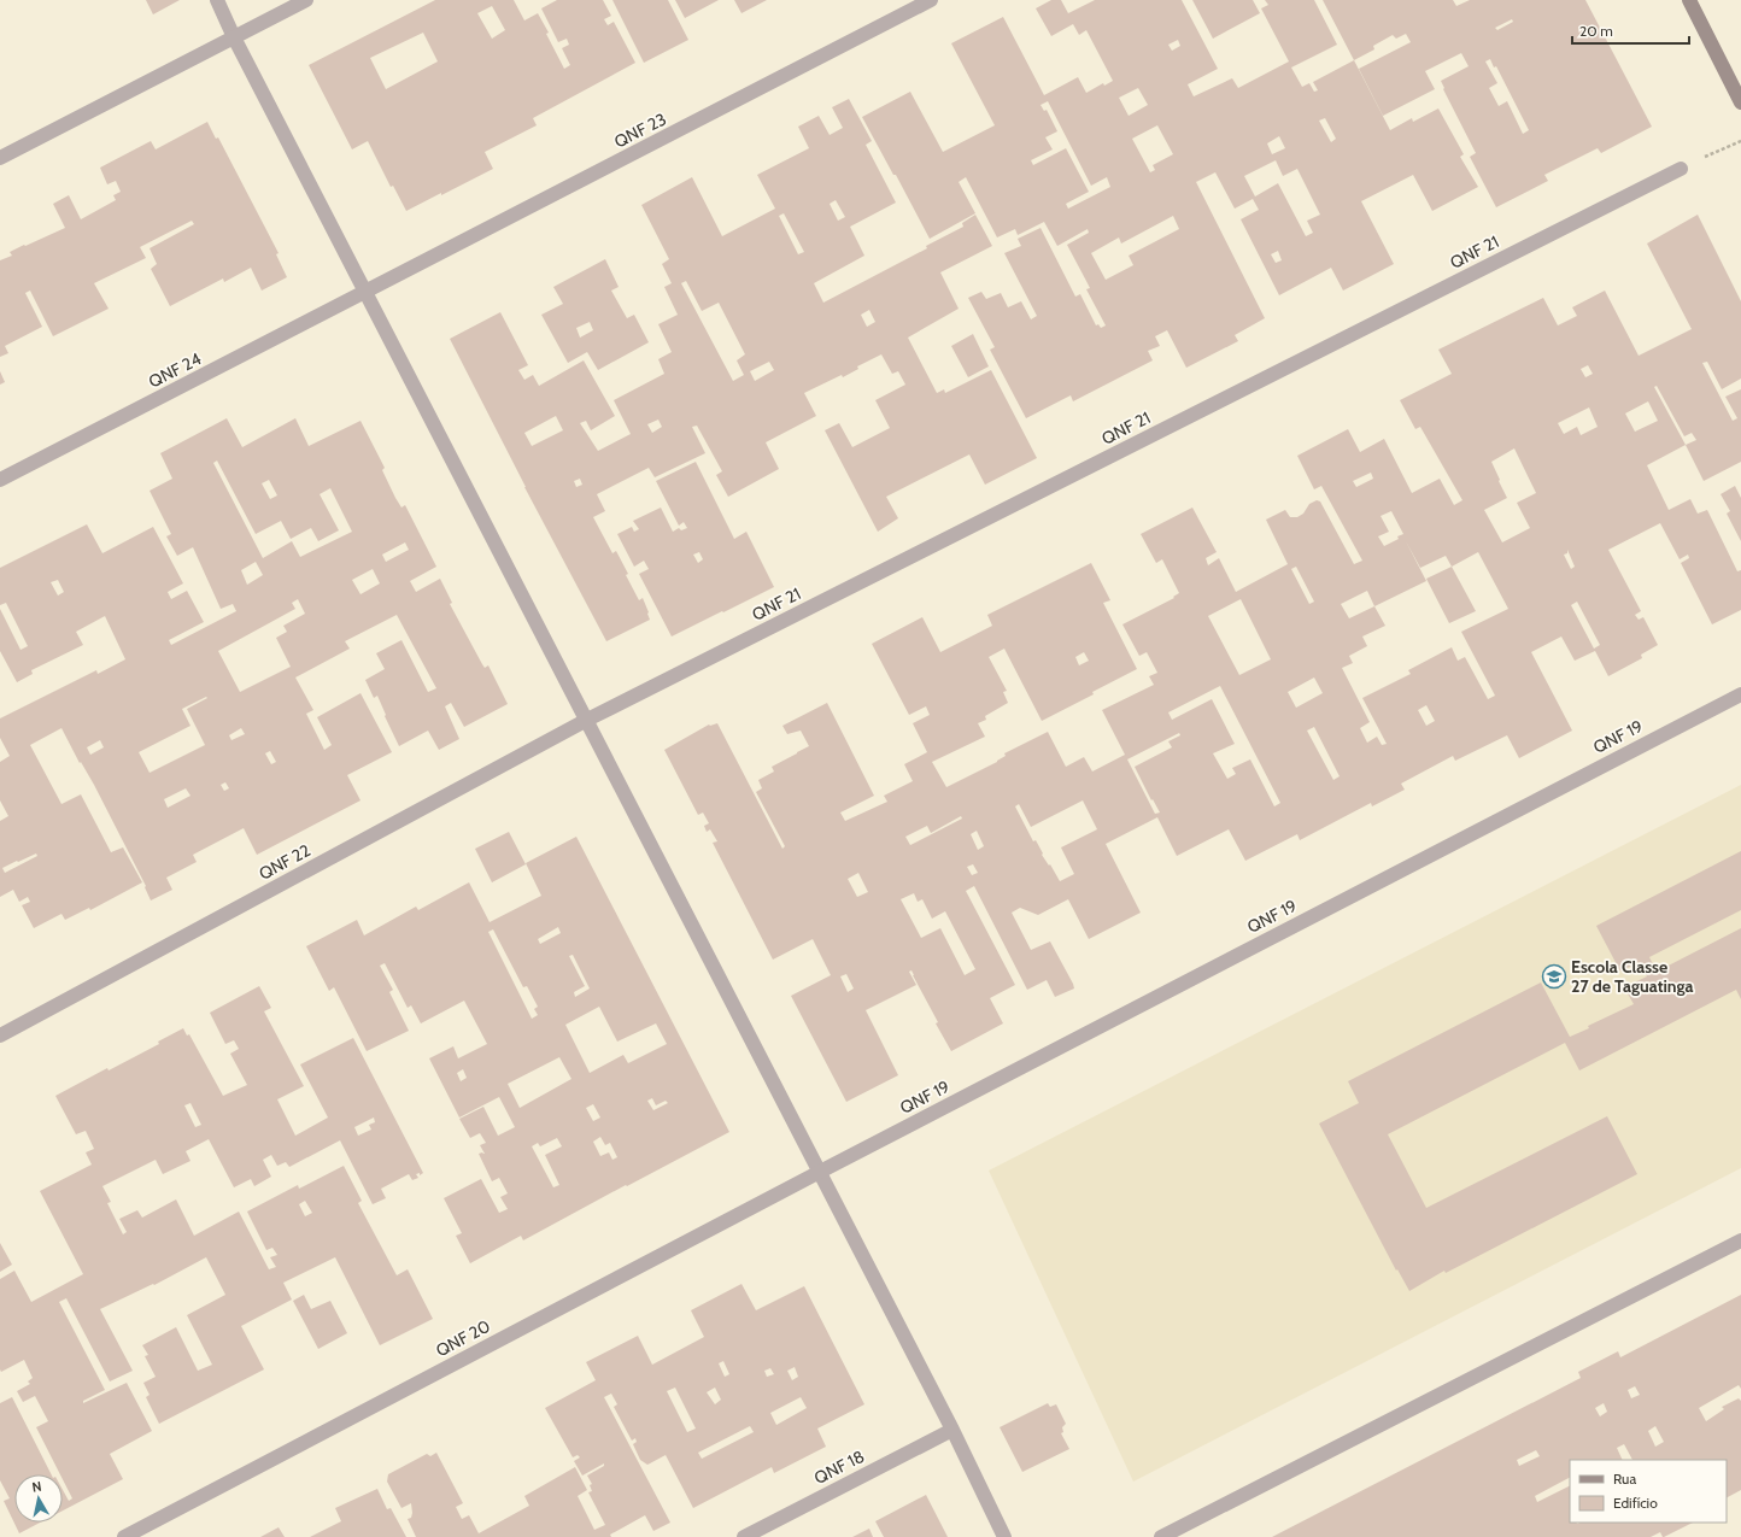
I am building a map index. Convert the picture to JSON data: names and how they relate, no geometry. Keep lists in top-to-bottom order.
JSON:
{
  "streets": {
    "street": [
      "QNF 23",
      "QNF 21",
      "QNF 24",
      "QNF 19",
      "QNF 22",
      "QNF 20",
      "QNF 18"
    ]
  },
  "crossings": [
    ["QNF 23", "QNF 24"],
    ["QNF 21", "QNF 22"],
    ["QNF 19", "QNF 20"]
  ],
  "places": {
    "school or university": ["Escola Classe 27 de Taguatinga"]
  },
  "legend": ["Rua", "Edifício"],
  "scale_bar": "20 m",
  "north": "top"
}
